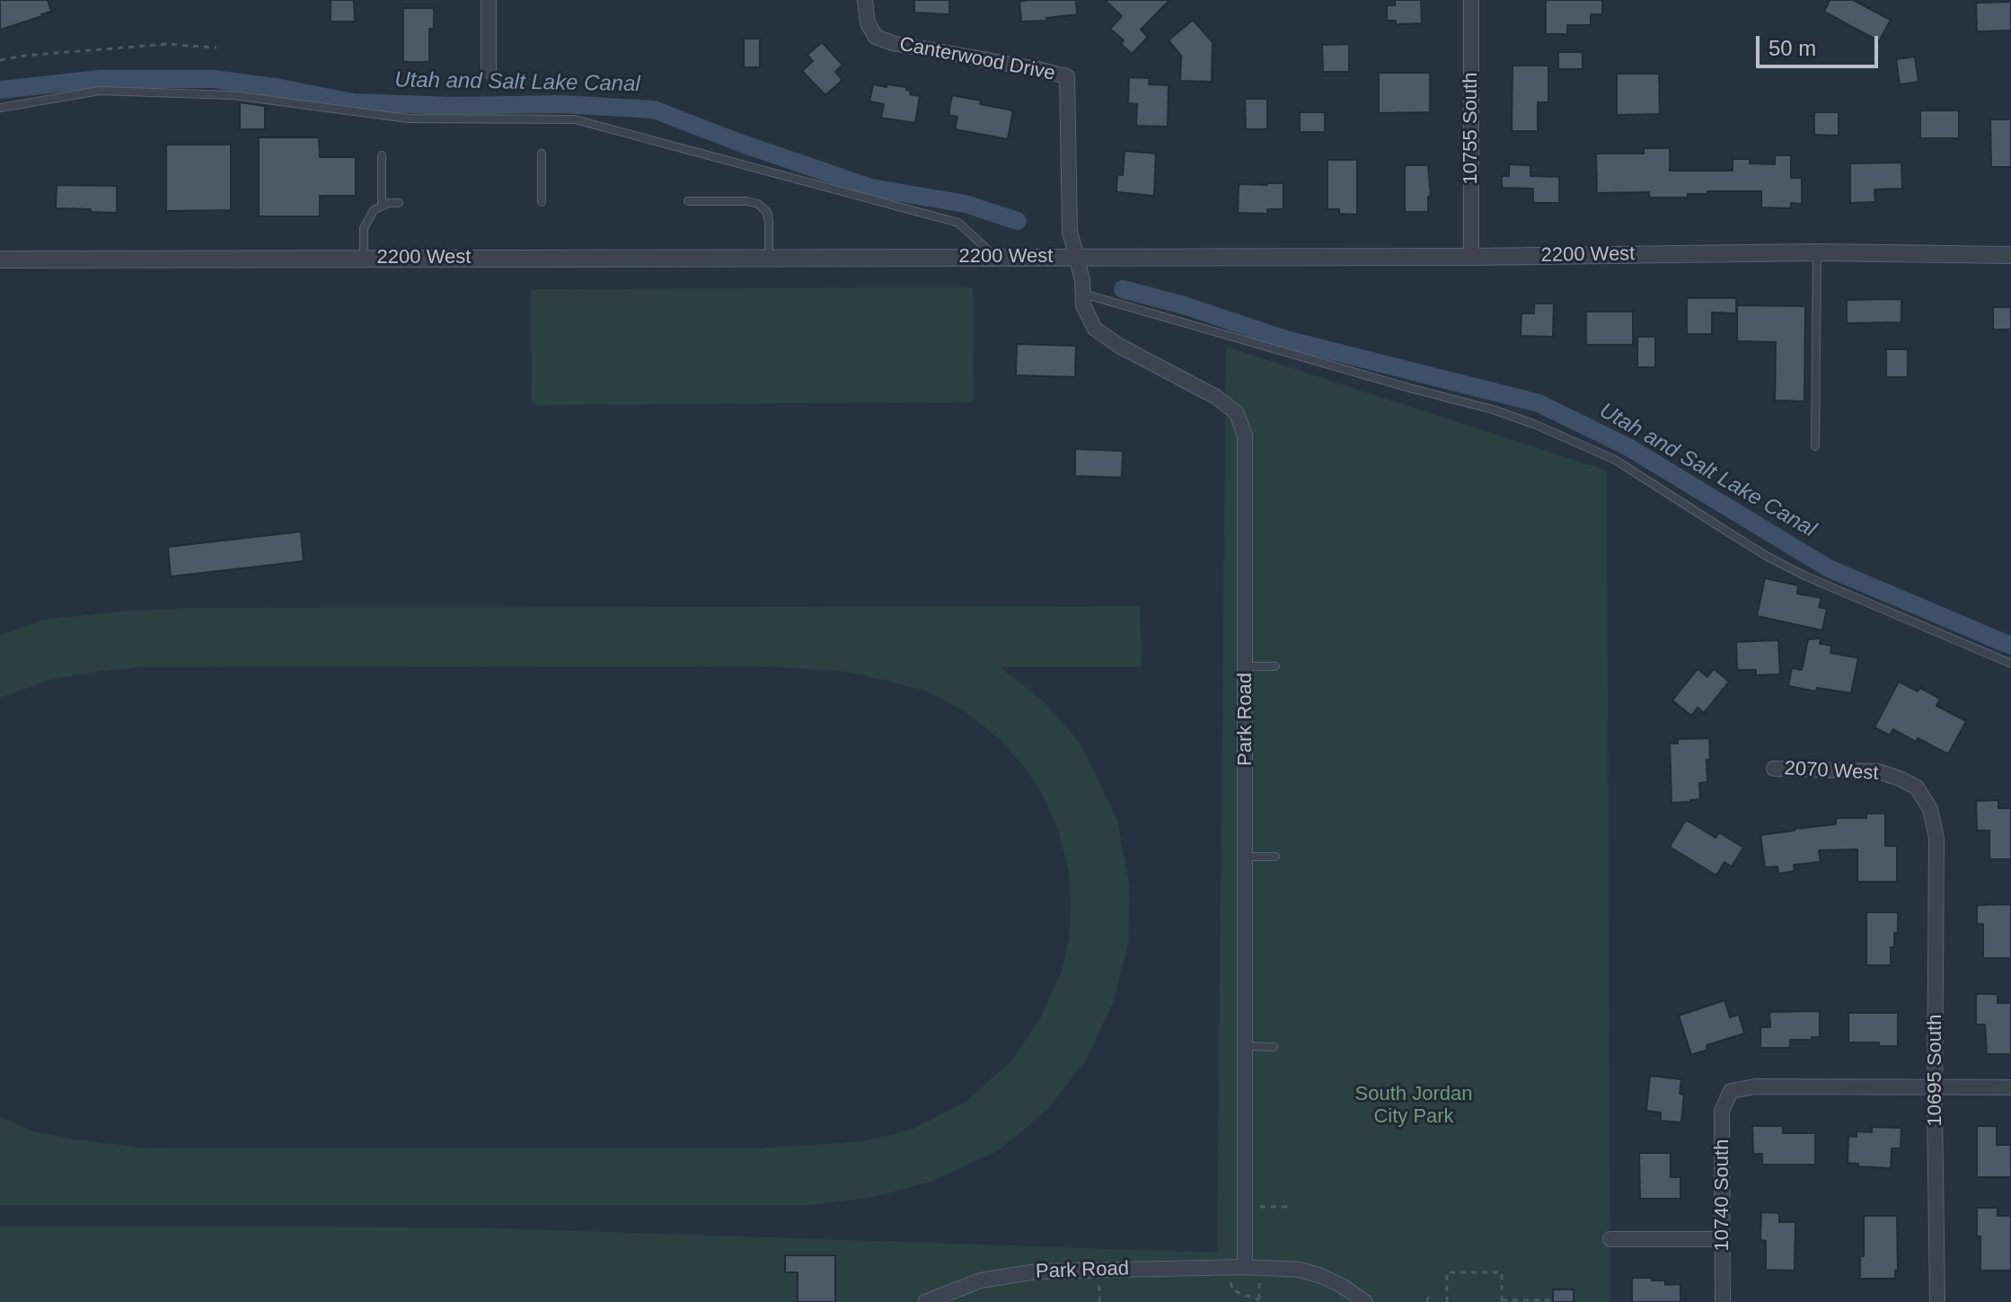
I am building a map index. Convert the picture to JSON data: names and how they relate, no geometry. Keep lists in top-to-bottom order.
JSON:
{
  "streets": {
    "street": [
      "Canterwood Drive",
      "10755 South",
      "2200 West",
      "Park Road",
      "2070 West",
      "10695 South",
      "10740 South"
    ]
  },
  "crossings": [
    ["Canterwood Drive", "2200 West"],
    ["Canterwood Drive", "Park Road"],
    ["10755 South", "2200 West"],
    ["2200 West", "Park Road"],
    ["2070 West", "10695 South"],
    ["10695 South", "10740 South"]
  ],
  "water": ["Utah and Salt Lake Canal"],
  "parks": ["South Jordan City Park"],
  "scale_bar": "50 m"
}
